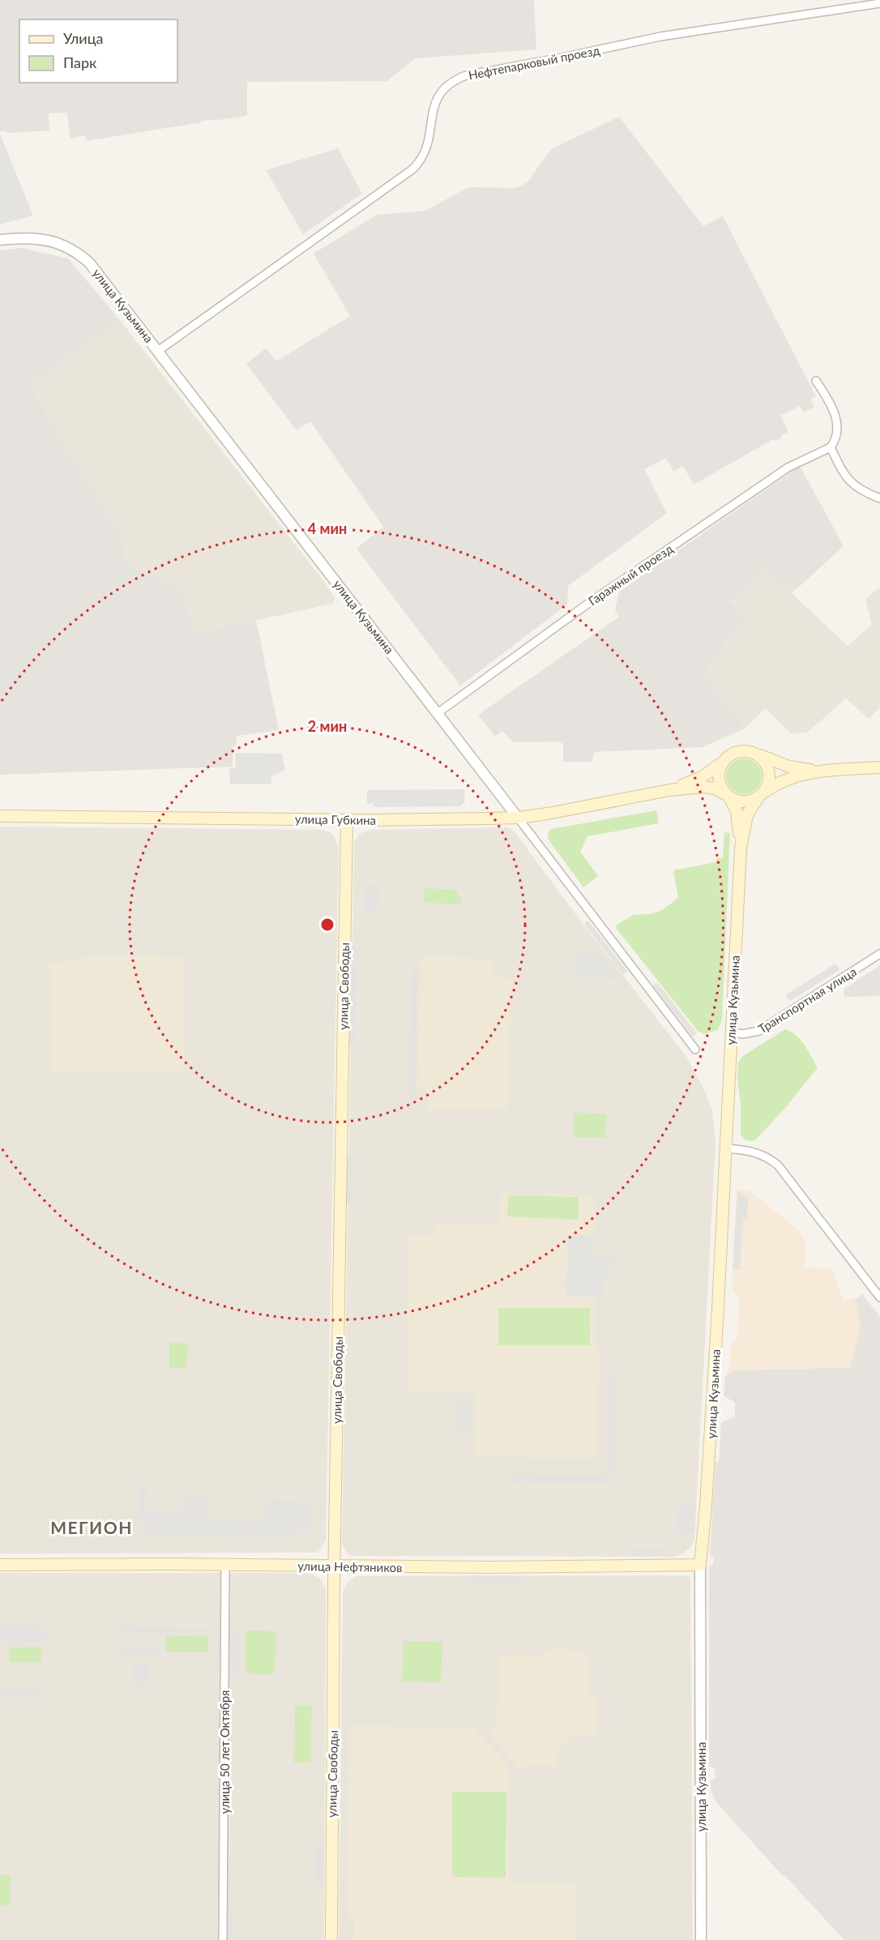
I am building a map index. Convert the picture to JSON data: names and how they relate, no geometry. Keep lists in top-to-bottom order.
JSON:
{
  "streets": {
    "main road": [
      "улица Кузьмина",
      "улица Губкина",
      "улица Свободы",
      "улица Нефтяников"
    ],
    "street": [
      "Нефтепарковый проезд",
      "Гаражный проезд",
      "Транспортная улица",
      "улица 50 лет Октября"
    ]
  },
  "crossings": [
    ["Нефтепарковый проезд", "улица Кузьмина"],
    ["улица Кузьмина", "Гаражный проезд"],
    ["улица Кузьмина", "улица Губкина"],
    ["улица Кузьмина", "Транспортная улица"],
    ["улица Кузьмина", "улица Нефтяников"],
    ["улица Губкина", "улица Свободы"],
    ["улица Свободы", "улица Нефтяников"],
    ["улица Нефтяников", "улица 50 лет Октября"]
  ],
  "districts": ["МЕГИОН"],
  "legend": ["Улица", "Парк"],
  "rings": ["4 мин", "2 мин"]
}
